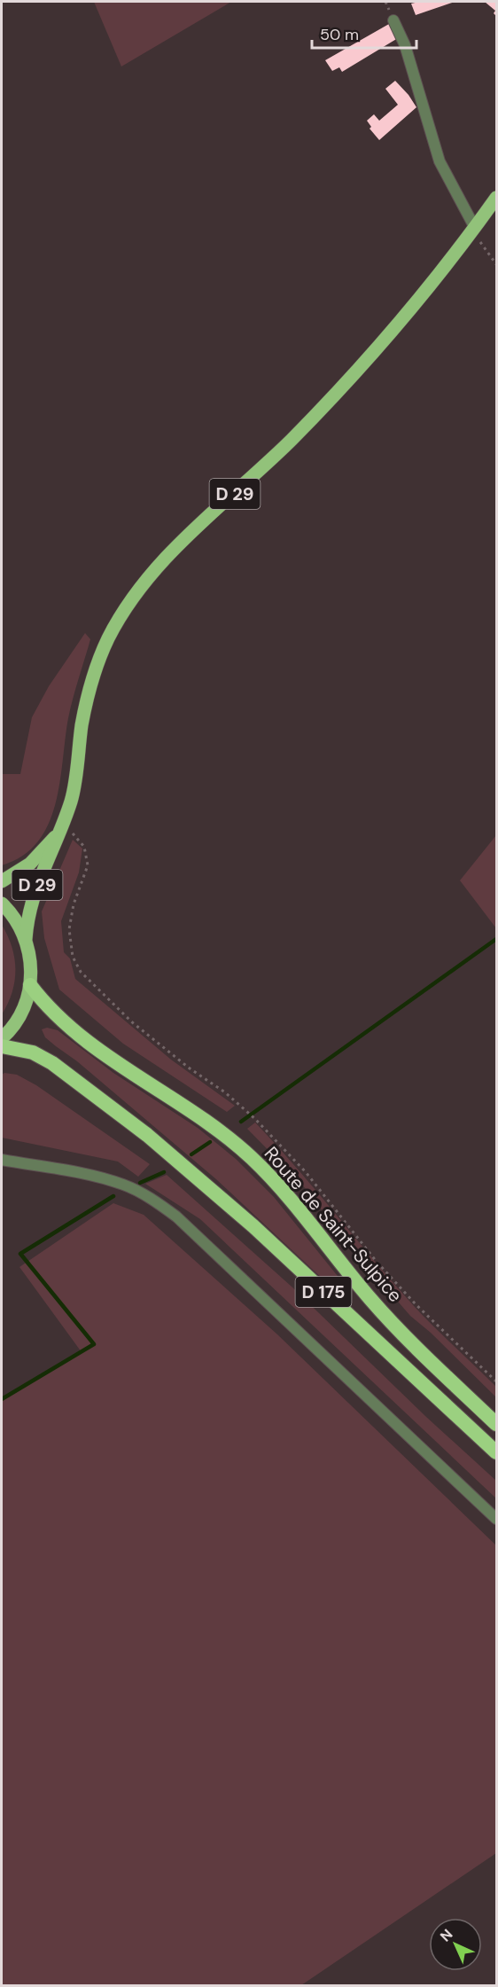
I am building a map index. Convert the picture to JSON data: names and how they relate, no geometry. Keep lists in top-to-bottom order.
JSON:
{
  "streets": {
    "highway": ["Route de Saint-Sulpice", "D 175"],
    "main road": ["D 29"]
  },
  "scale_bar": "50 m",
  "north": "top left"
}
